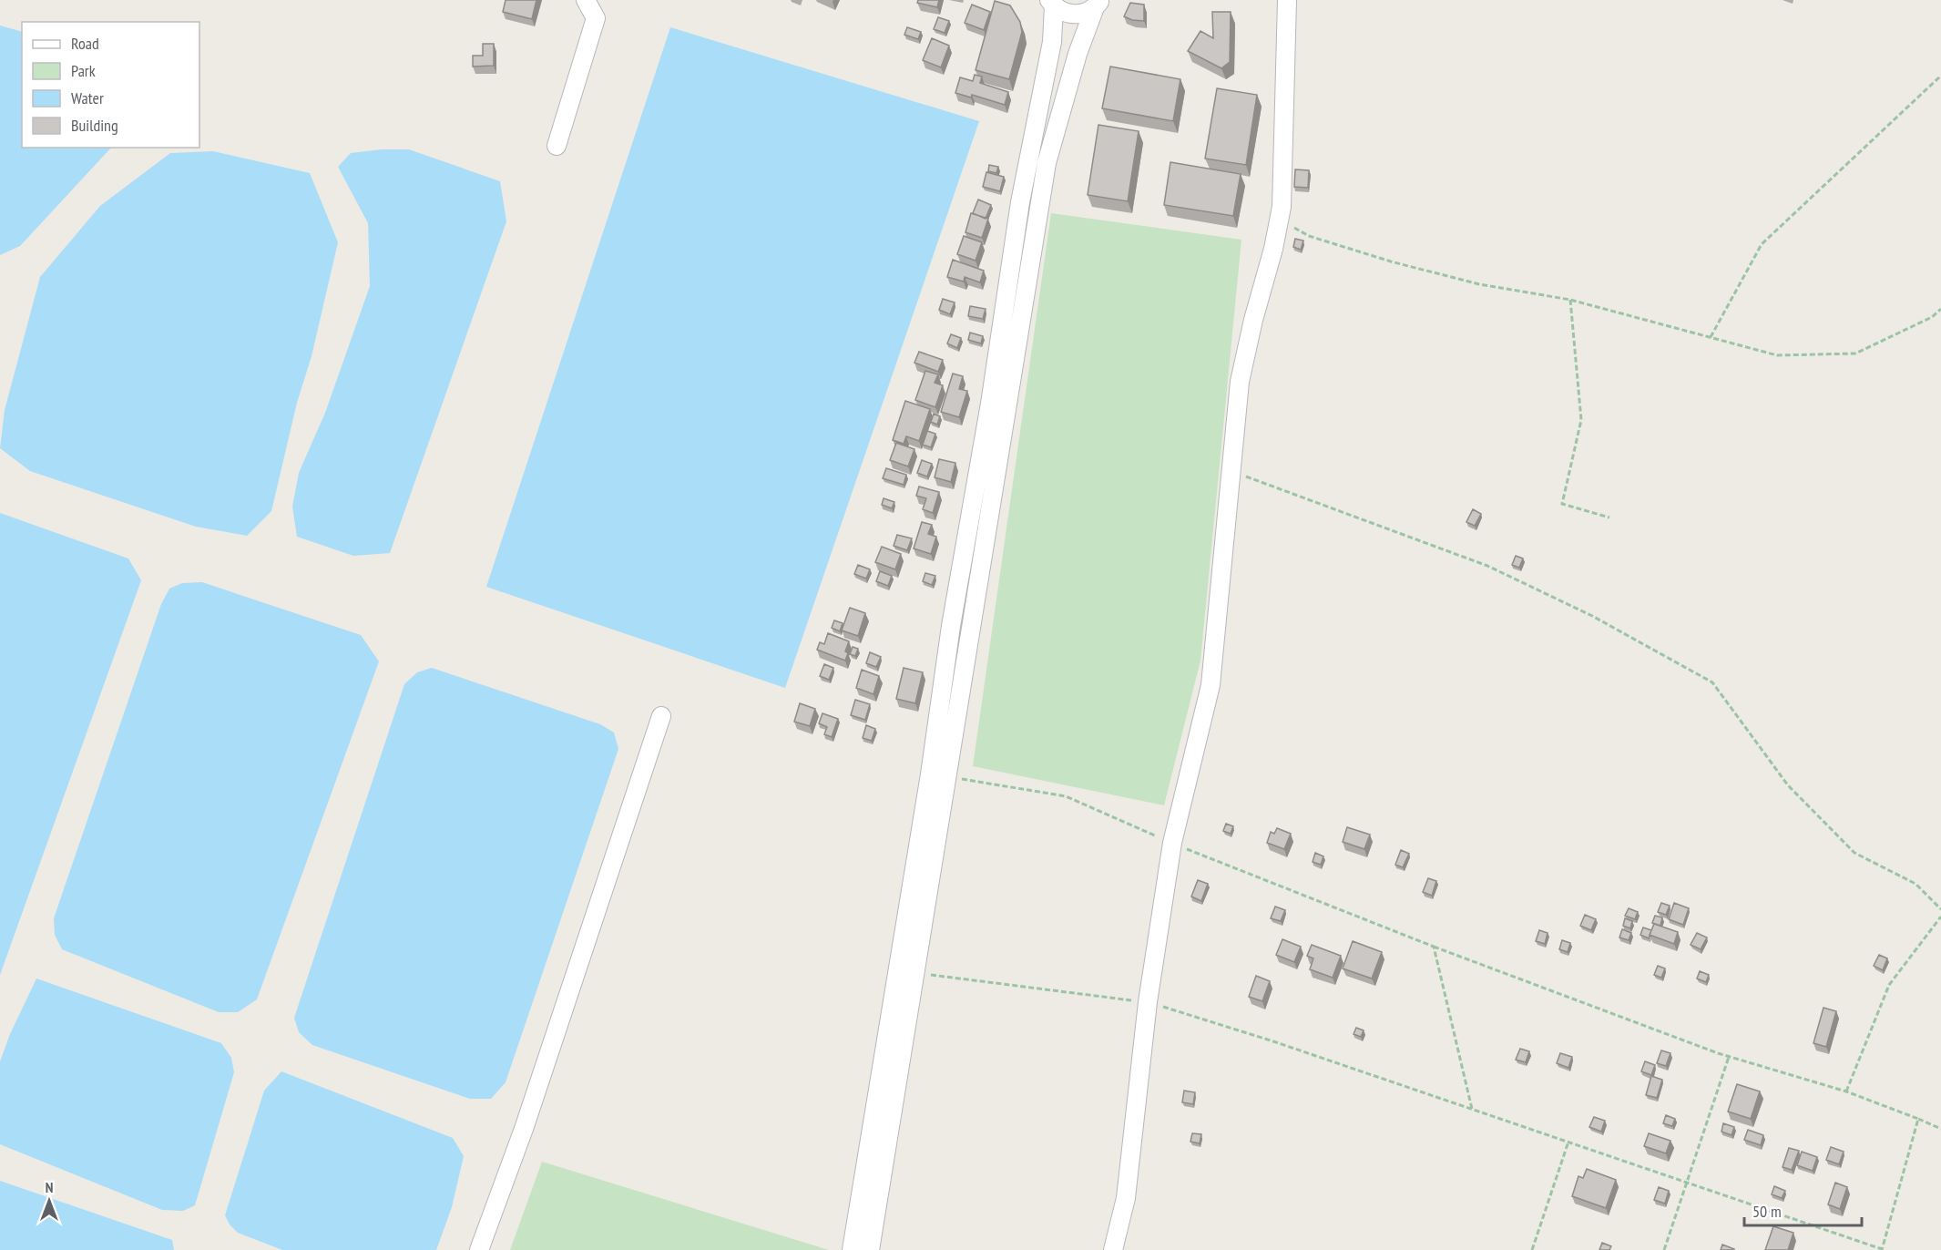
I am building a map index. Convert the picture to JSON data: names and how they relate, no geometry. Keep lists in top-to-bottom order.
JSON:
{
  "legend": [
    "Road",
    "Park",
    "Water",
    "Building"
  ],
  "scale_bar": "50 m",
  "north": "top"
}
